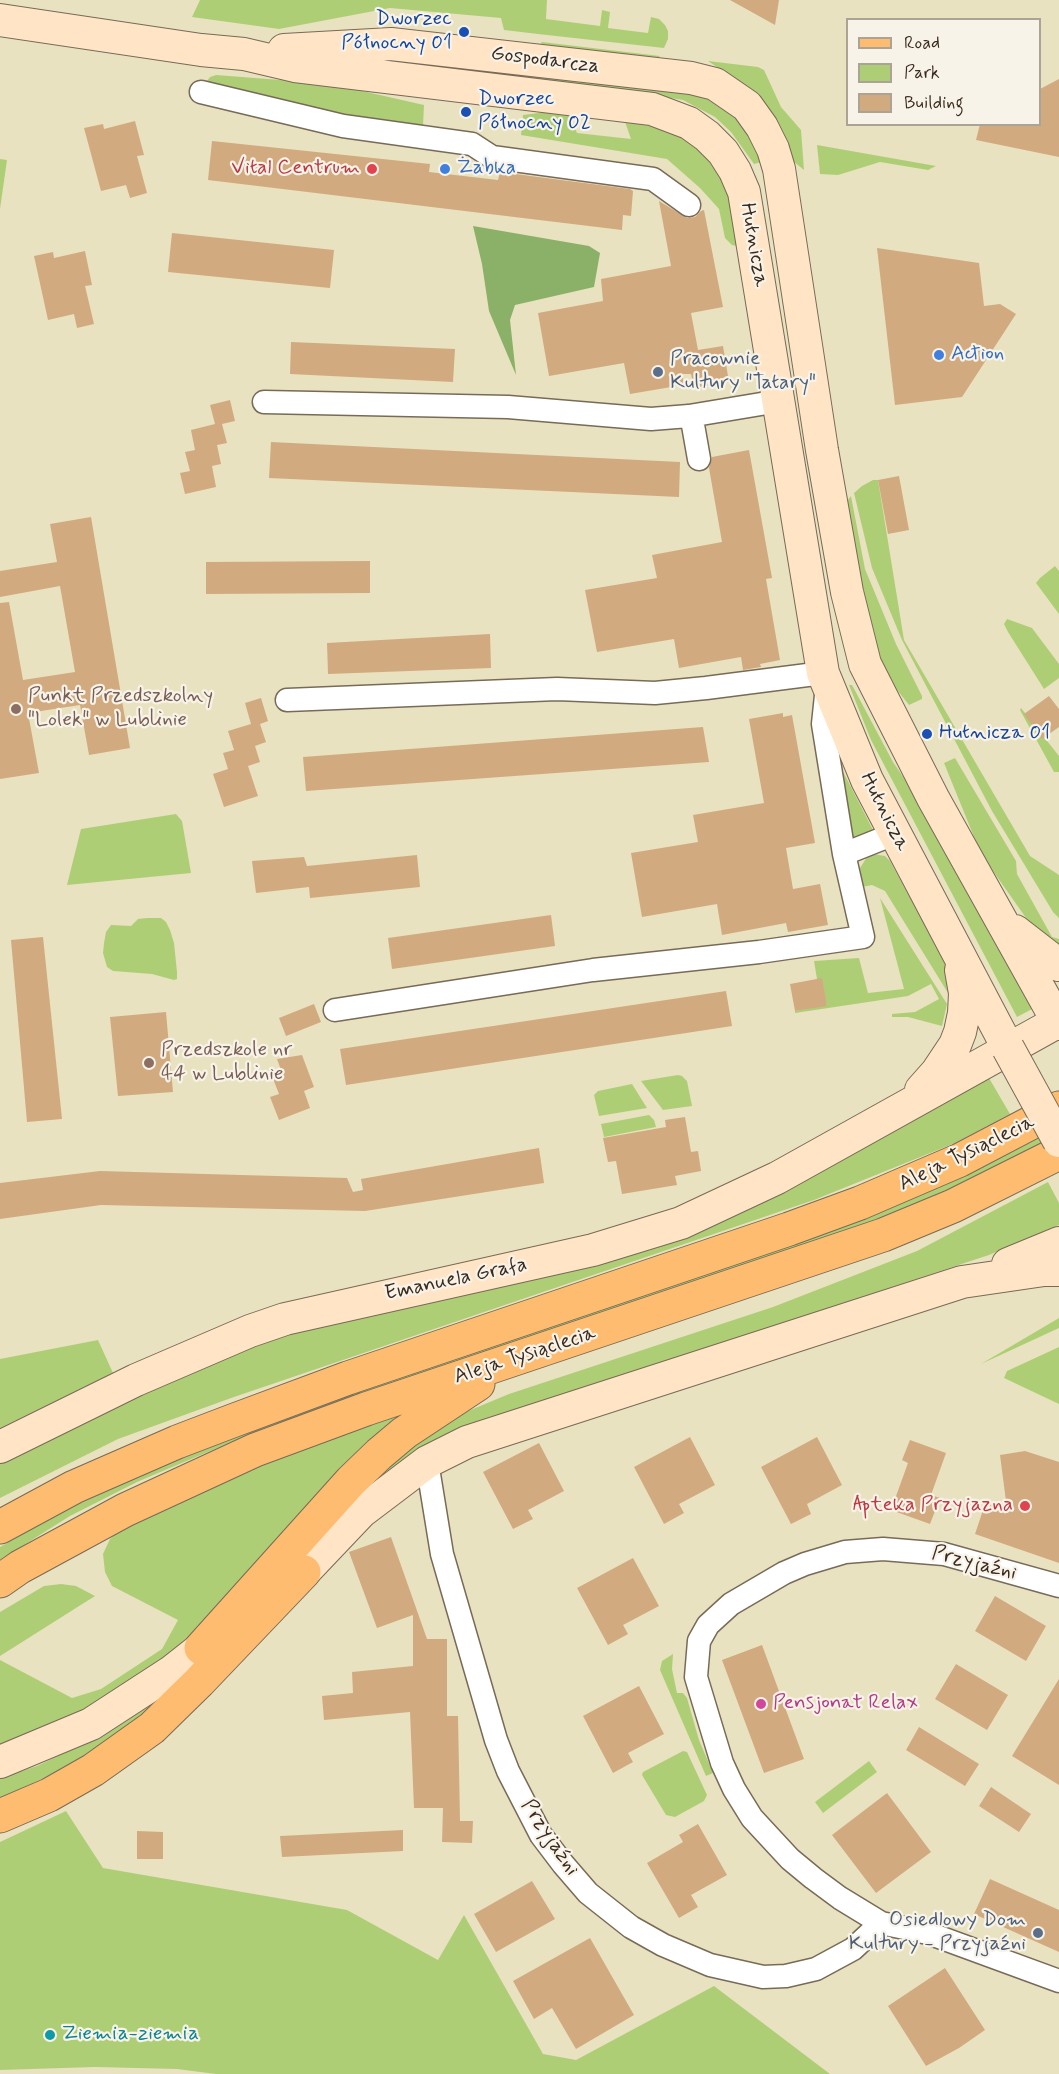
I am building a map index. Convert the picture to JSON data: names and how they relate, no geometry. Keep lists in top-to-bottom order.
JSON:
{
  "streets": {
    "main road": ["Aleja Tysiąclecia"],
    "street": [
      "Gospodarcza",
      "Hutnicza",
      "Emanuela Grafa",
      "Przyjaźni"
    ]
  },
  "crossings": [
    ["Gospodarcza", "Hutnicza"],
    ["Hutnicza", "Emanuela Grafa"]
  ],
  "places": [
    "Dworzec Północny 01",
    "Dworzec Północny 02",
    "Vital Centrum",
    "Żabka",
    "Action",
    "Pracownie Kultury \"Tatary\"",
    "Punkt Przedszkolny \"Lolek\" w Lublinie",
    "Hutnicza 01",
    "Przedszkole nr 44 w Lublinie",
    "Apteka Przyjazna",
    "Pensjonat Relax",
    "Osiedlowy Dom Kultury - Przyjaźni",
    "Ziemia-ziemia"
  ],
  "legend": ["Road", "Park", "Building"]
}
